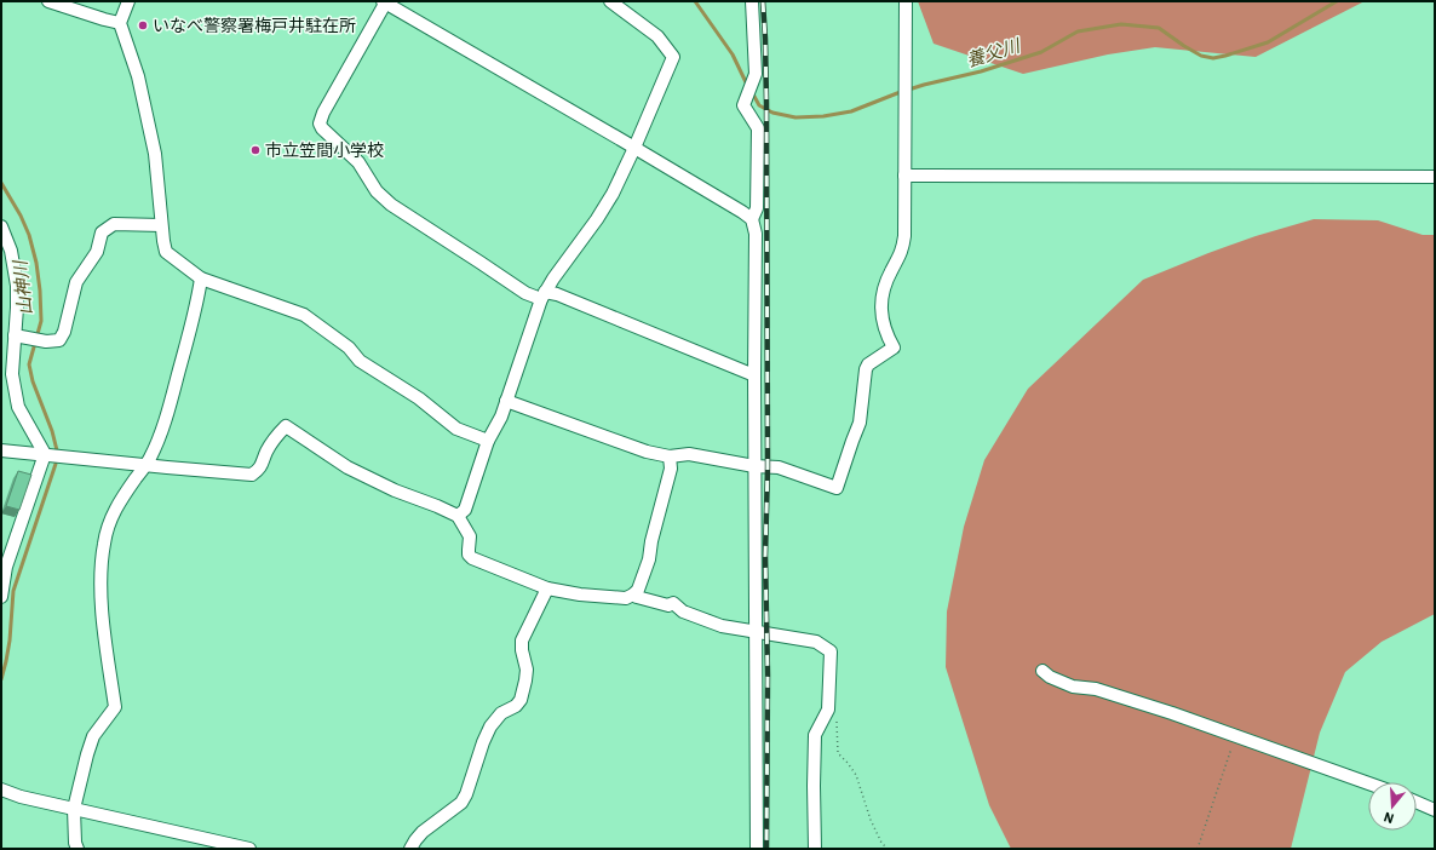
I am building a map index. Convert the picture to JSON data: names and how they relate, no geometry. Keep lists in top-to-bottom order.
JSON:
{
  "water": ["養父川", "山神川"],
  "places": ["いなべ警察署梅戸井駐在所", "市立笠間小学校"],
  "north": "bottom"
}
